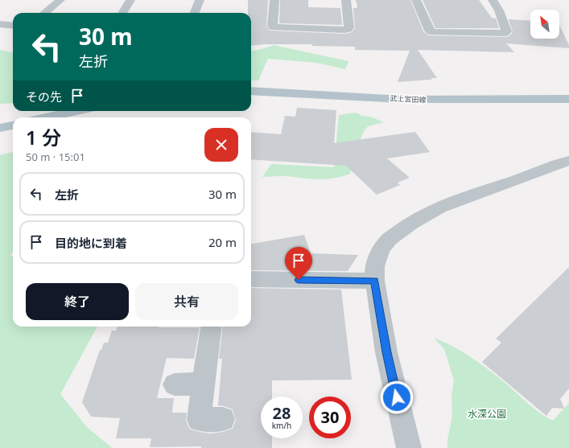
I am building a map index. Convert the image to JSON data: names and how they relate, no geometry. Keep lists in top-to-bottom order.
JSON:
{
  "streets": {
    "main road": ["武上宮田線"]
  },
  "parks": ["水深公園"],
  "north": "top left",
  "page": {
    "turn": ["30 m", "左折"],
    "then": "その先",
    "heading": ["1 分", "50 m · 15:01"],
    "list": [
      {
        "name": "左折",
        "value": "30 m"
      },
      {
        "name": "目的地に到着",
        "value": "20 m"
      }
    ],
    "buttons": ["終了", "共有"],
    "speed": "28 km/h",
    "limit": "30"
  }
}
